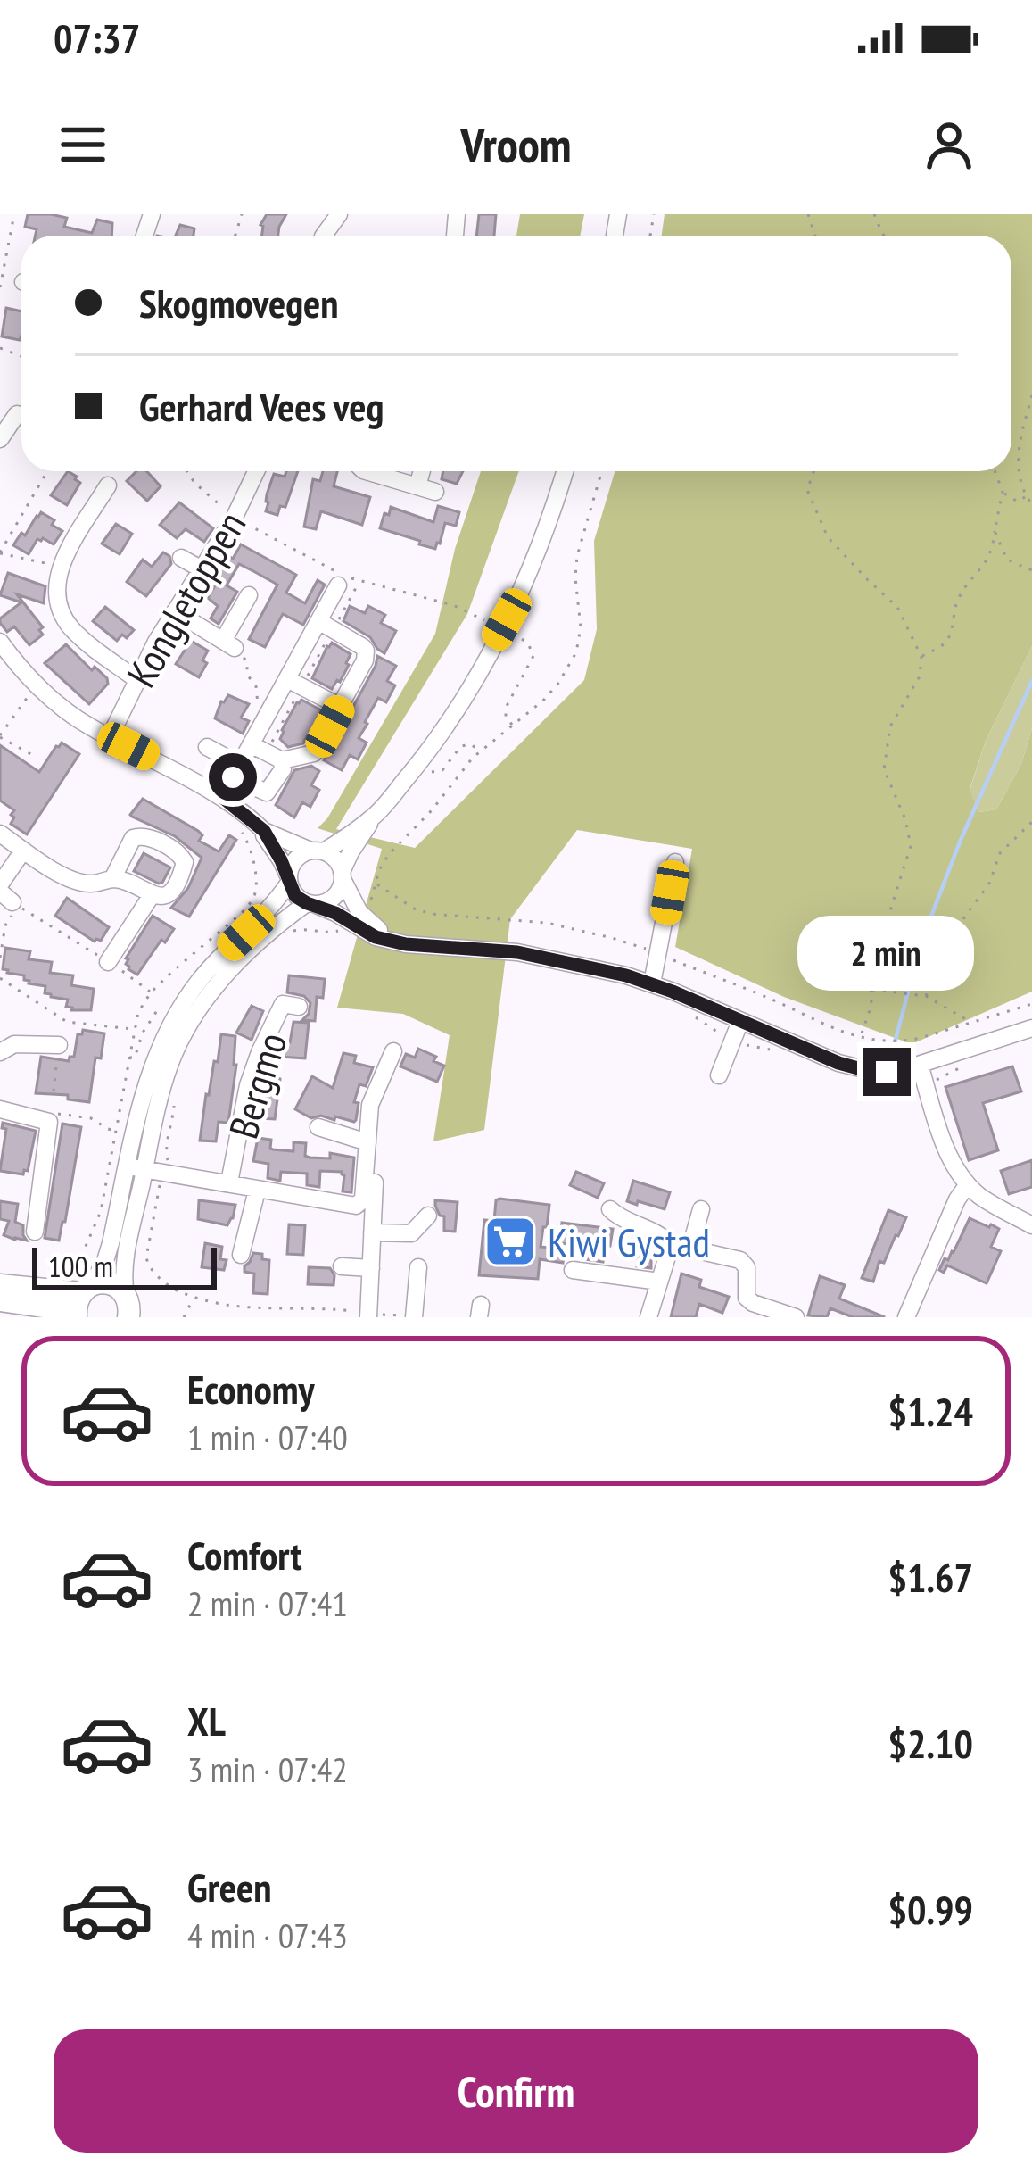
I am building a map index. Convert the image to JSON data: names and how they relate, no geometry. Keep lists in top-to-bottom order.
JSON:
{
  "streets": {
    "street": ["Kongletoppen", "Bergmo"]
  },
  "places": {
    "supermarket": ["Kiwi Gystad"]
  },
  "scale_bar": "100 m",
  "page": {
    "status": "07:37",
    "header": "Vroom",
    "banner": ["Skogmovegen", "Gerhard Vees veg"],
    "bubble": "2 min",
    "scale": "100 m",
    "list": [
      {
        "name": "Economy",
        "note": "1 min · 07:40",
        "value": "$1.24"
      },
      {
        "name": "Comfort",
        "note": "2 min · 07:41",
        "value": "$1.67"
      },
      {
        "name": "XL",
        "note": "3 min · 07:42",
        "value": "$2.10"
      },
      {
        "name": "Green",
        "note": "4 min · 07:43",
        "value": "$0.99"
      }
    ],
    "buttons": "Confirm"
  }
}
